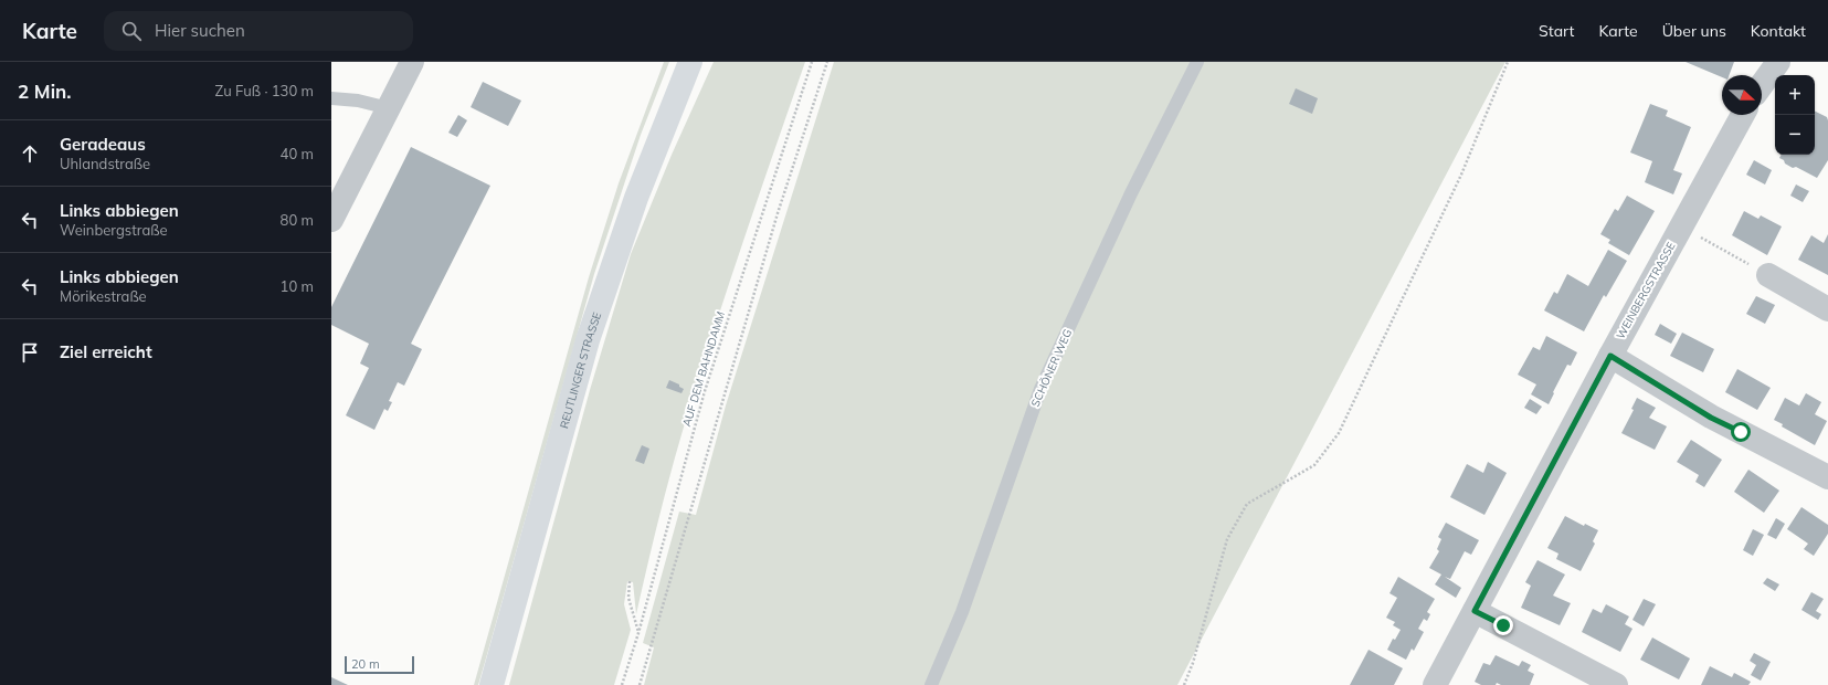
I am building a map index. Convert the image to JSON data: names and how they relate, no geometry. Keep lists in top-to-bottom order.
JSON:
{
  "streets": {
    "main road": ["REUTLINGER STRASSE"],
    "street": ["WEINBERGSTRASSE"],
    "lane": ["SCHÖNER WEG"],
    "path": ["AUF DEM BAHNDAMM"]
  },
  "scale_bar": "20 m",
  "north": "right",
  "page": {
    "header": "Karte",
    "search": "Hier suchen",
    "nav": [
      "Start",
      "Karte",
      "Über uns",
      "Kontakt"
    ],
    "heading": ["2 Min.", "Zu Fuß · 130 m"],
    "map_buttons": ["+", "−"],
    "list": [
      ["Geradeaus", "Uhlandstraße", "40 m"],
      ["Links abbiegen", "Weinbergstraße", "80 m"],
      ["Links abbiegen", "Mörikestraße", "10 m"],
      "Ziel erreicht"
    ],
    "scale": "20 m"
  }
}
